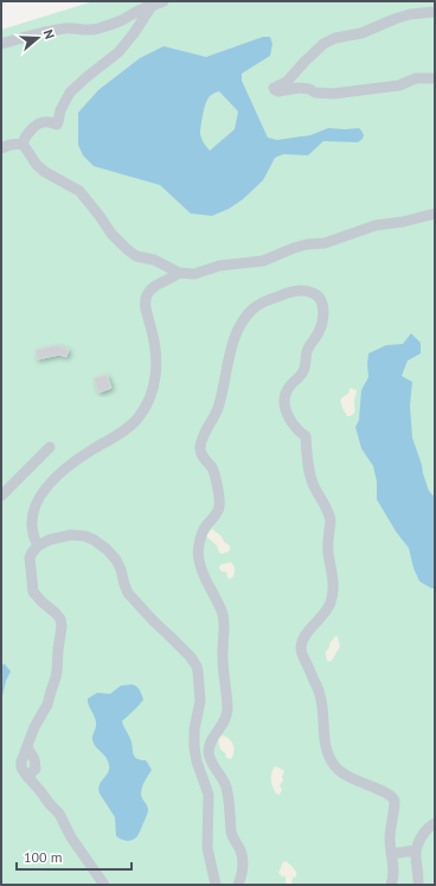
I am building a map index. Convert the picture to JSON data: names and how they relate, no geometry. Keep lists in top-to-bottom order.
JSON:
{
  "scale_bar": "100 m",
  "north": "right"
}
